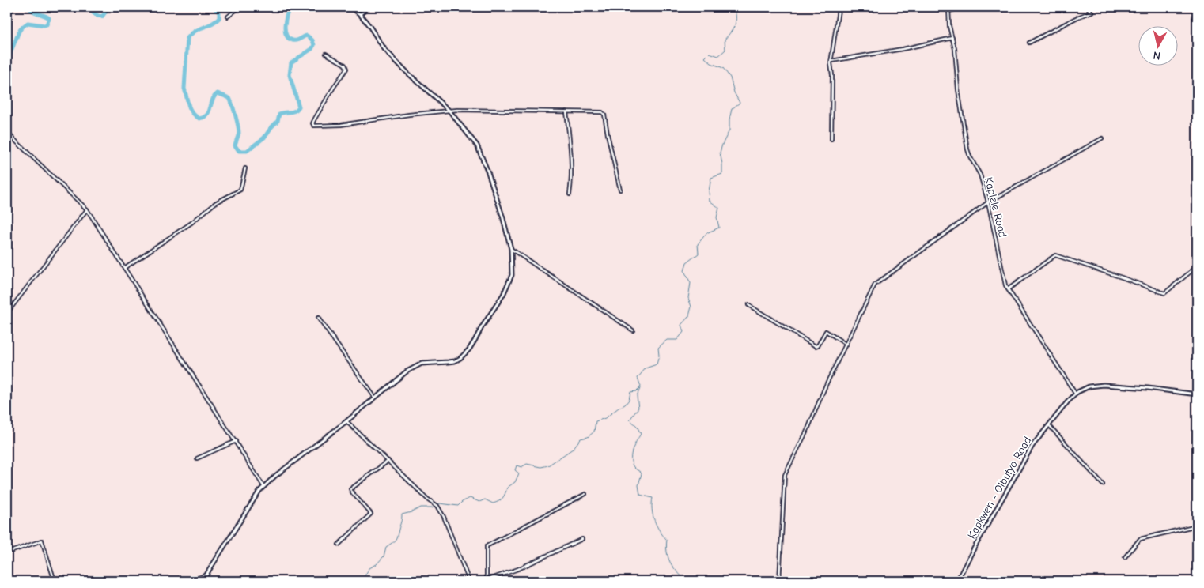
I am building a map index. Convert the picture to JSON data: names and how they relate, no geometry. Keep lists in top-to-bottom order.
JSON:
{
  "streets": {
    "street": ["Kaplele Road", "Kapkwen - Olbutyo Road"]
  },
  "crossings": [
    ["Kaplele Road", "Kapkwen - Olbutyo Road"]
  ],
  "north": "bottom"
}
